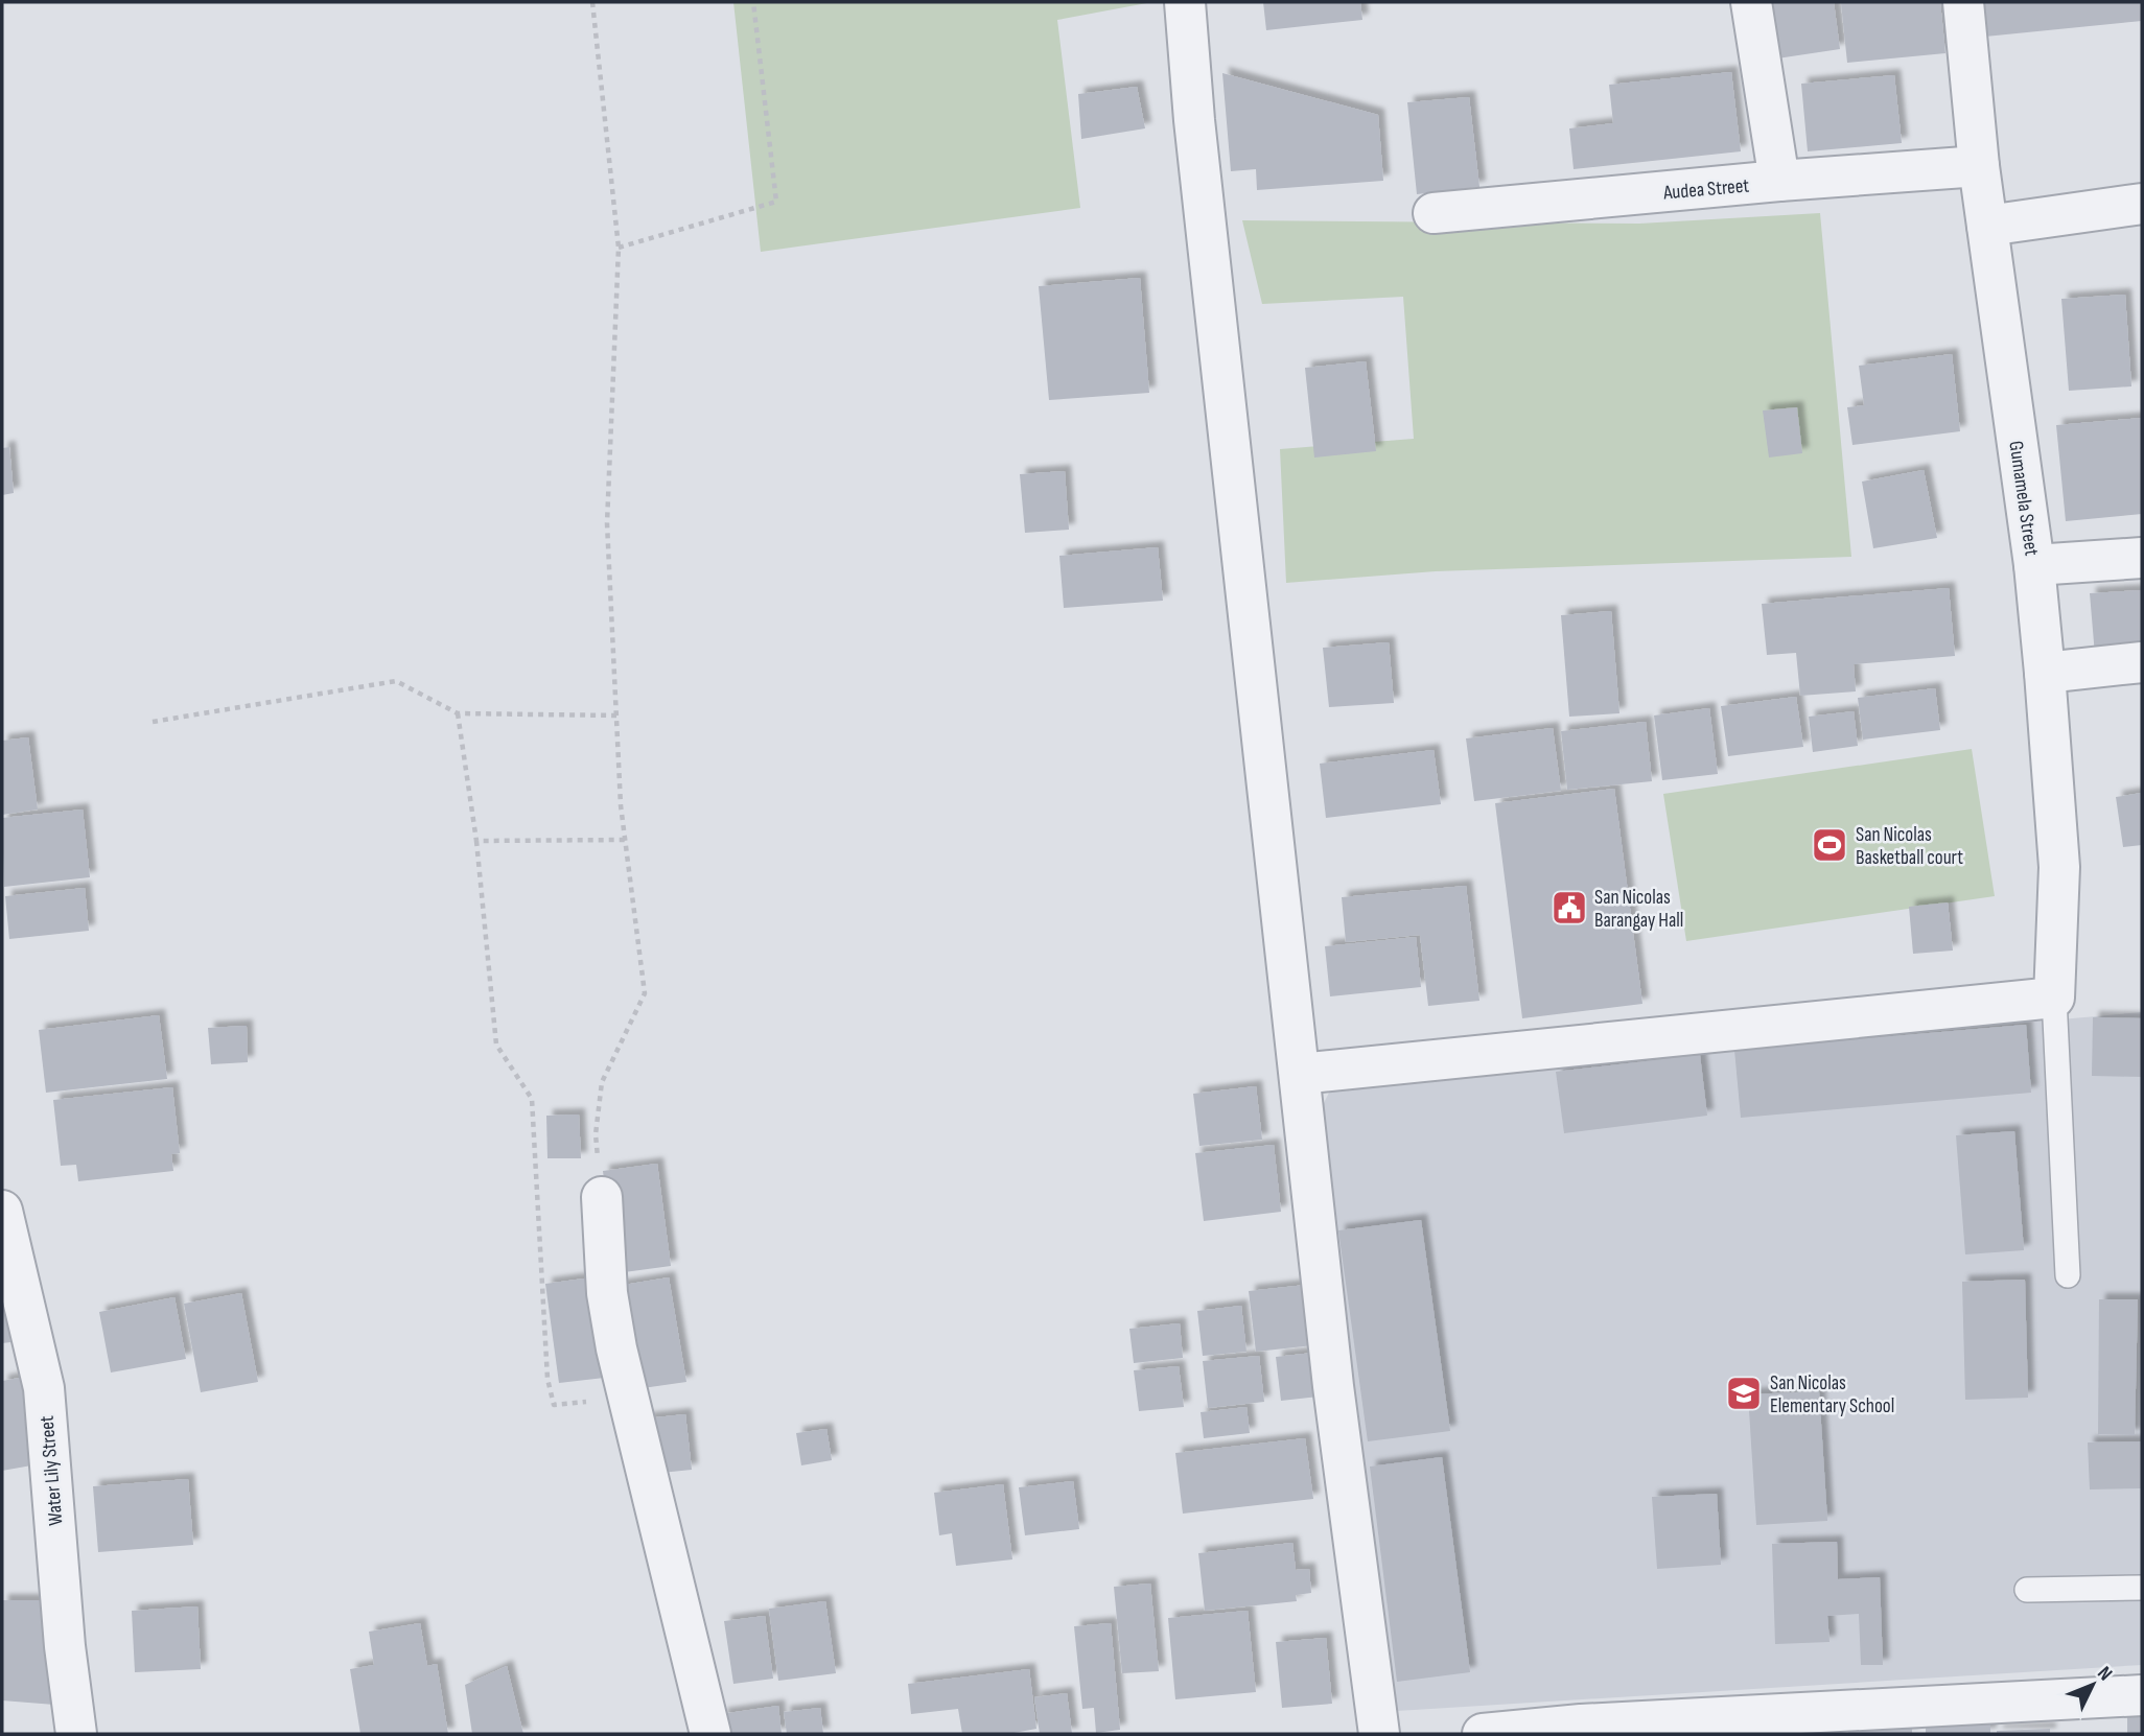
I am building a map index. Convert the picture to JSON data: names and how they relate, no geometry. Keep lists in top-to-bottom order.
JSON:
{
  "streets": {
    "street": ["Audea Street", "Gumamela Street", "Water Lily Street"]
  },
  "crossings": [
    ["Audea Street", "Gumamela Street"]
  ],
  "places": {
    "sports": ["San Nicolas Basketball court"],
    "public building": ["San Nicolas Barangay Hall"],
    "school or university": ["San Nicolas Elementary School"]
  },
  "north": "top right"
}
